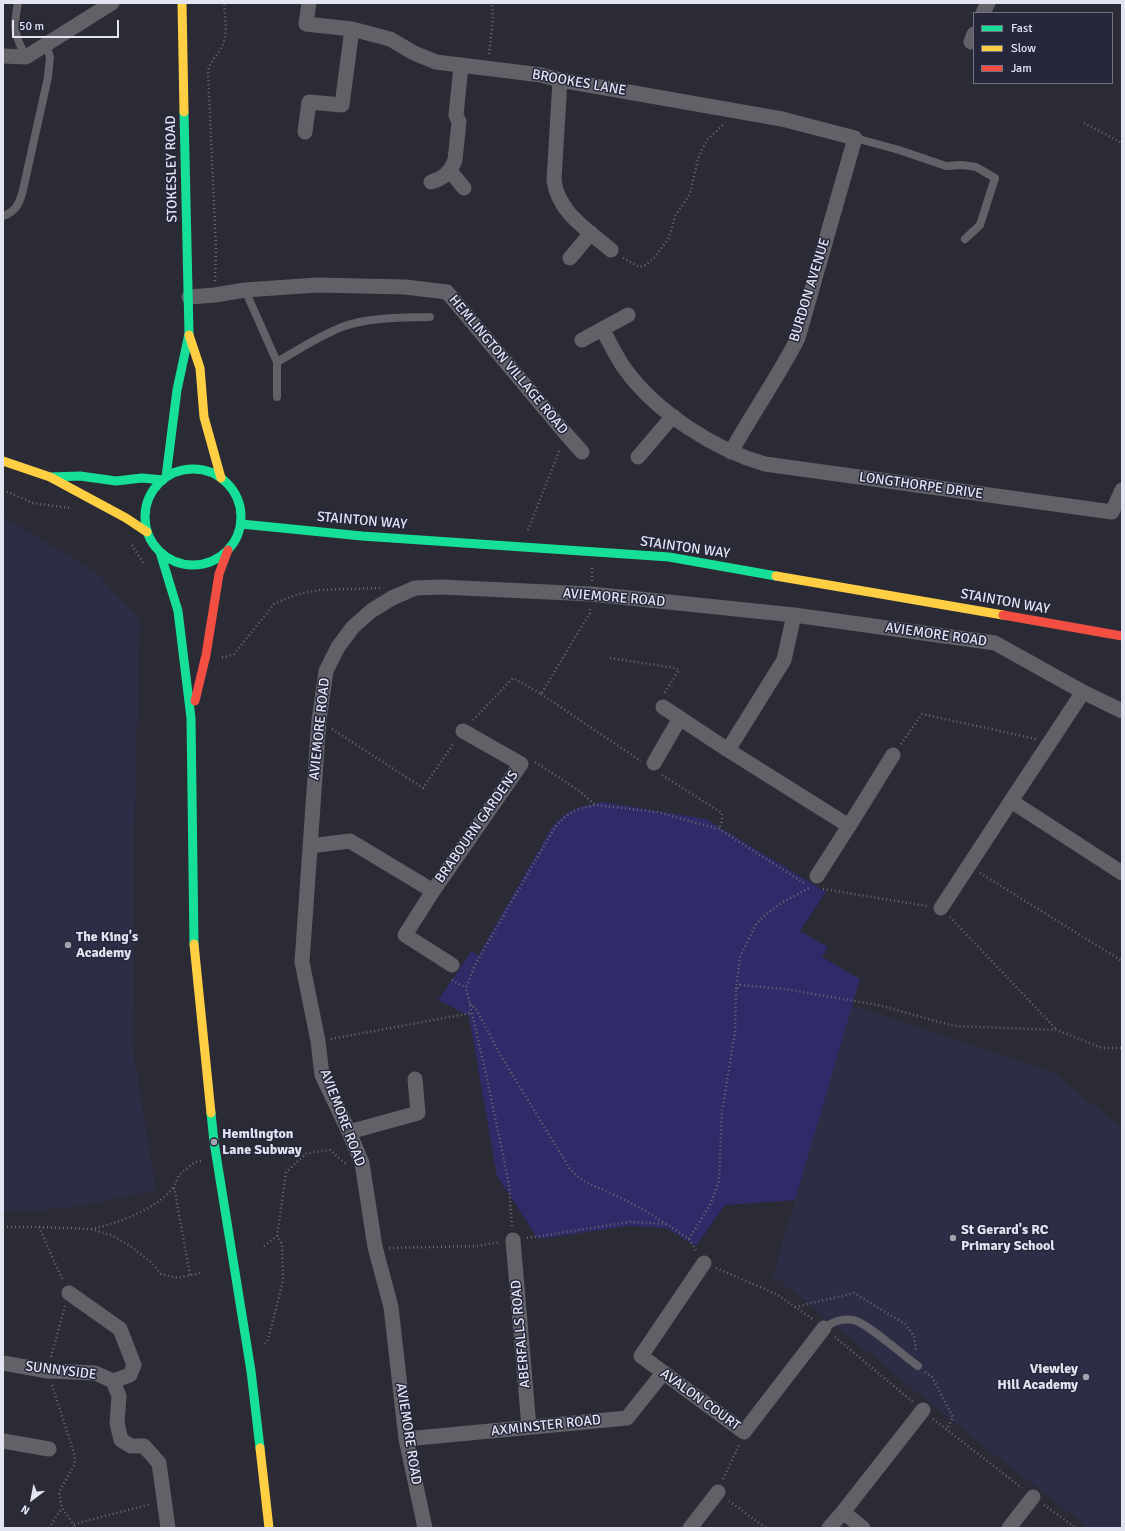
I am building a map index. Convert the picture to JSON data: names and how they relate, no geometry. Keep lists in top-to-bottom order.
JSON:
{
  "streets": {
    "main road": ["STOKESLEY ROAD", "STAINTON WAY"],
    "street": [
      "BROOKES LANE",
      "BURDON AVENUE",
      "HEMLINGTON VILLAGE ROAD",
      "LONGTHORPE DRIVE",
      "AVIEMORE ROAD",
      "BRABOURN GARDENS",
      "ABERFALLS ROAD",
      "SUNNYSIDE",
      "AVALON COURT",
      "AXMINSTER ROAD"
    ]
  },
  "crossings": [
    ["BROOKES LANE", "BURDON AVENUE"],
    ["STOKESLEY ROAD", "HEMLINGTON VILLAGE ROAD"],
    ["BURDON AVENUE", "LONGTHORPE DRIVE"],
    ["AVIEMORE ROAD", "BRABOURN GARDENS"],
    ["AVIEMORE ROAD", "AXMINSTER ROAD"],
    ["ABERFALLS ROAD", "AXMINSTER ROAD"],
    ["AVALON COURT", "AXMINSTER ROAD"]
  ],
  "places": [
    "The King's Academy",
    "Hemlington Lane Subway",
    "St Gerard's RC Primary School",
    "Viewley Hill Academy"
  ],
  "legend": ["Fast", "Slow", "Jam"],
  "scale_bar": "50 m",
  "north": "bottom left"
}
